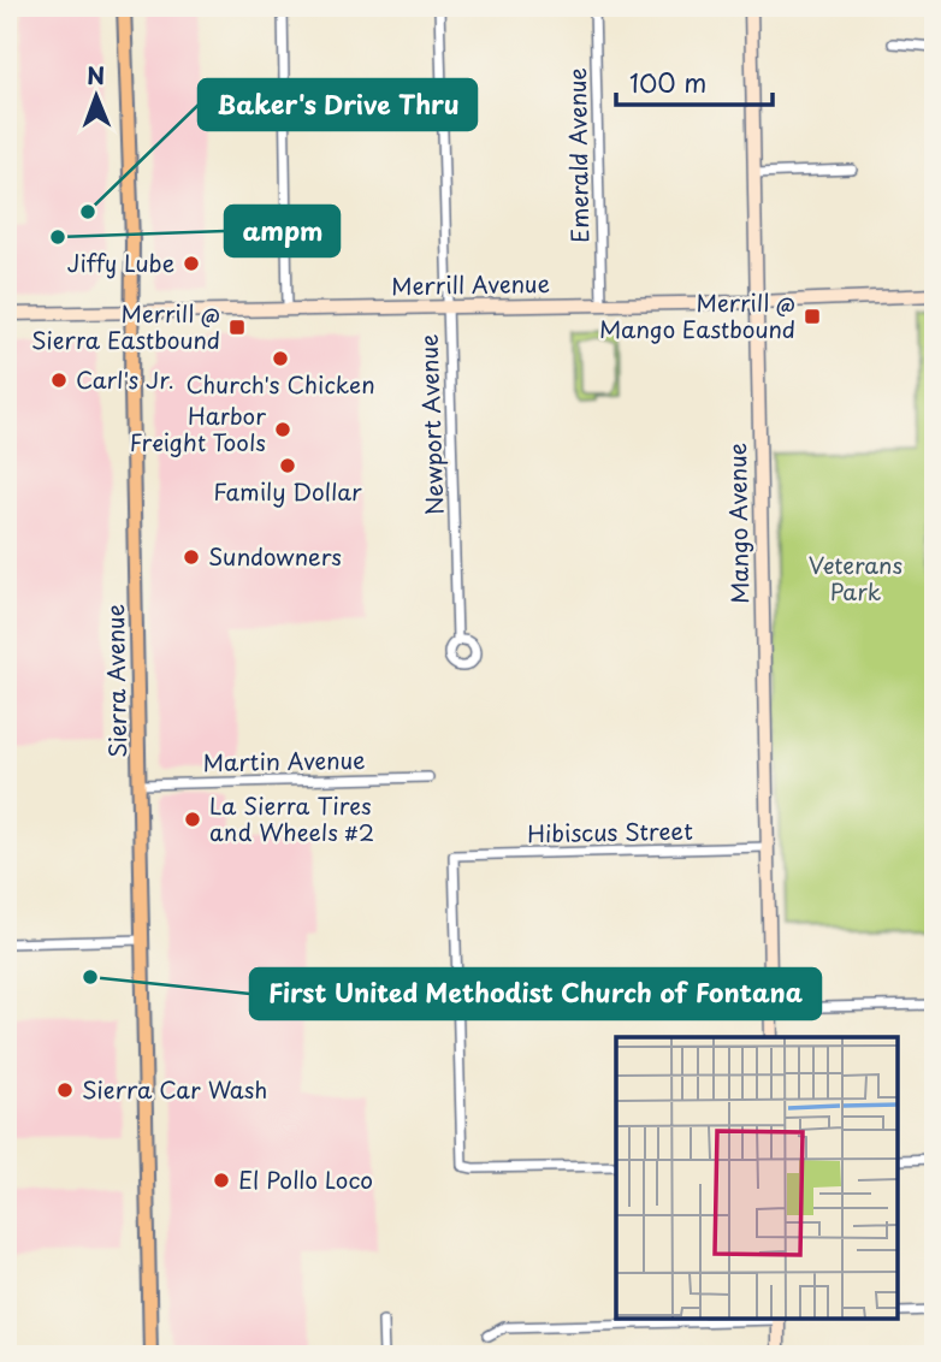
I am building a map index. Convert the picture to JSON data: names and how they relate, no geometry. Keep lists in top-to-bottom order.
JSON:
{
  "streets": {
    "main road": ["Sierra Avenue"],
    "street": [
      "Emerald Avenue",
      "Merrill Avenue",
      "Newport Avenue",
      "Mango Avenue",
      "Martin Avenue",
      "Hibiscus Street"
    ]
  },
  "crossings": [
    ["Emerald Avenue", "Merrill Avenue"],
    ["Merrill Avenue", "Newport Avenue"],
    ["Merrill Avenue", "Mango Avenue"],
    ["Merrill Avenue", "Sierra Avenue"],
    ["Mango Avenue", "Hibiscus Street"],
    ["Sierra Avenue", "Martin Avenue"]
  ],
  "parks": ["Veterans Park"],
  "places": {
    "other": [
      "Baker's Drive Thru",
      "ampm",
      "Jiffy Lube",
      "Church's Chicken",
      "Carl's Jr.",
      "Harbor Freight Tools",
      "Family Dollar",
      "Sundowners",
      "La Sierra Tires and Wheels #2",
      "First United Methodist Church of Fontana",
      "Sierra Car Wash",
      "El Pollo Loco"
    ],
    "transit": ["Merrill @ Mango Eastbound", "Merrill @ Sierra Eastbound"]
  },
  "scale_bar": "100 m",
  "north": "top"
}
